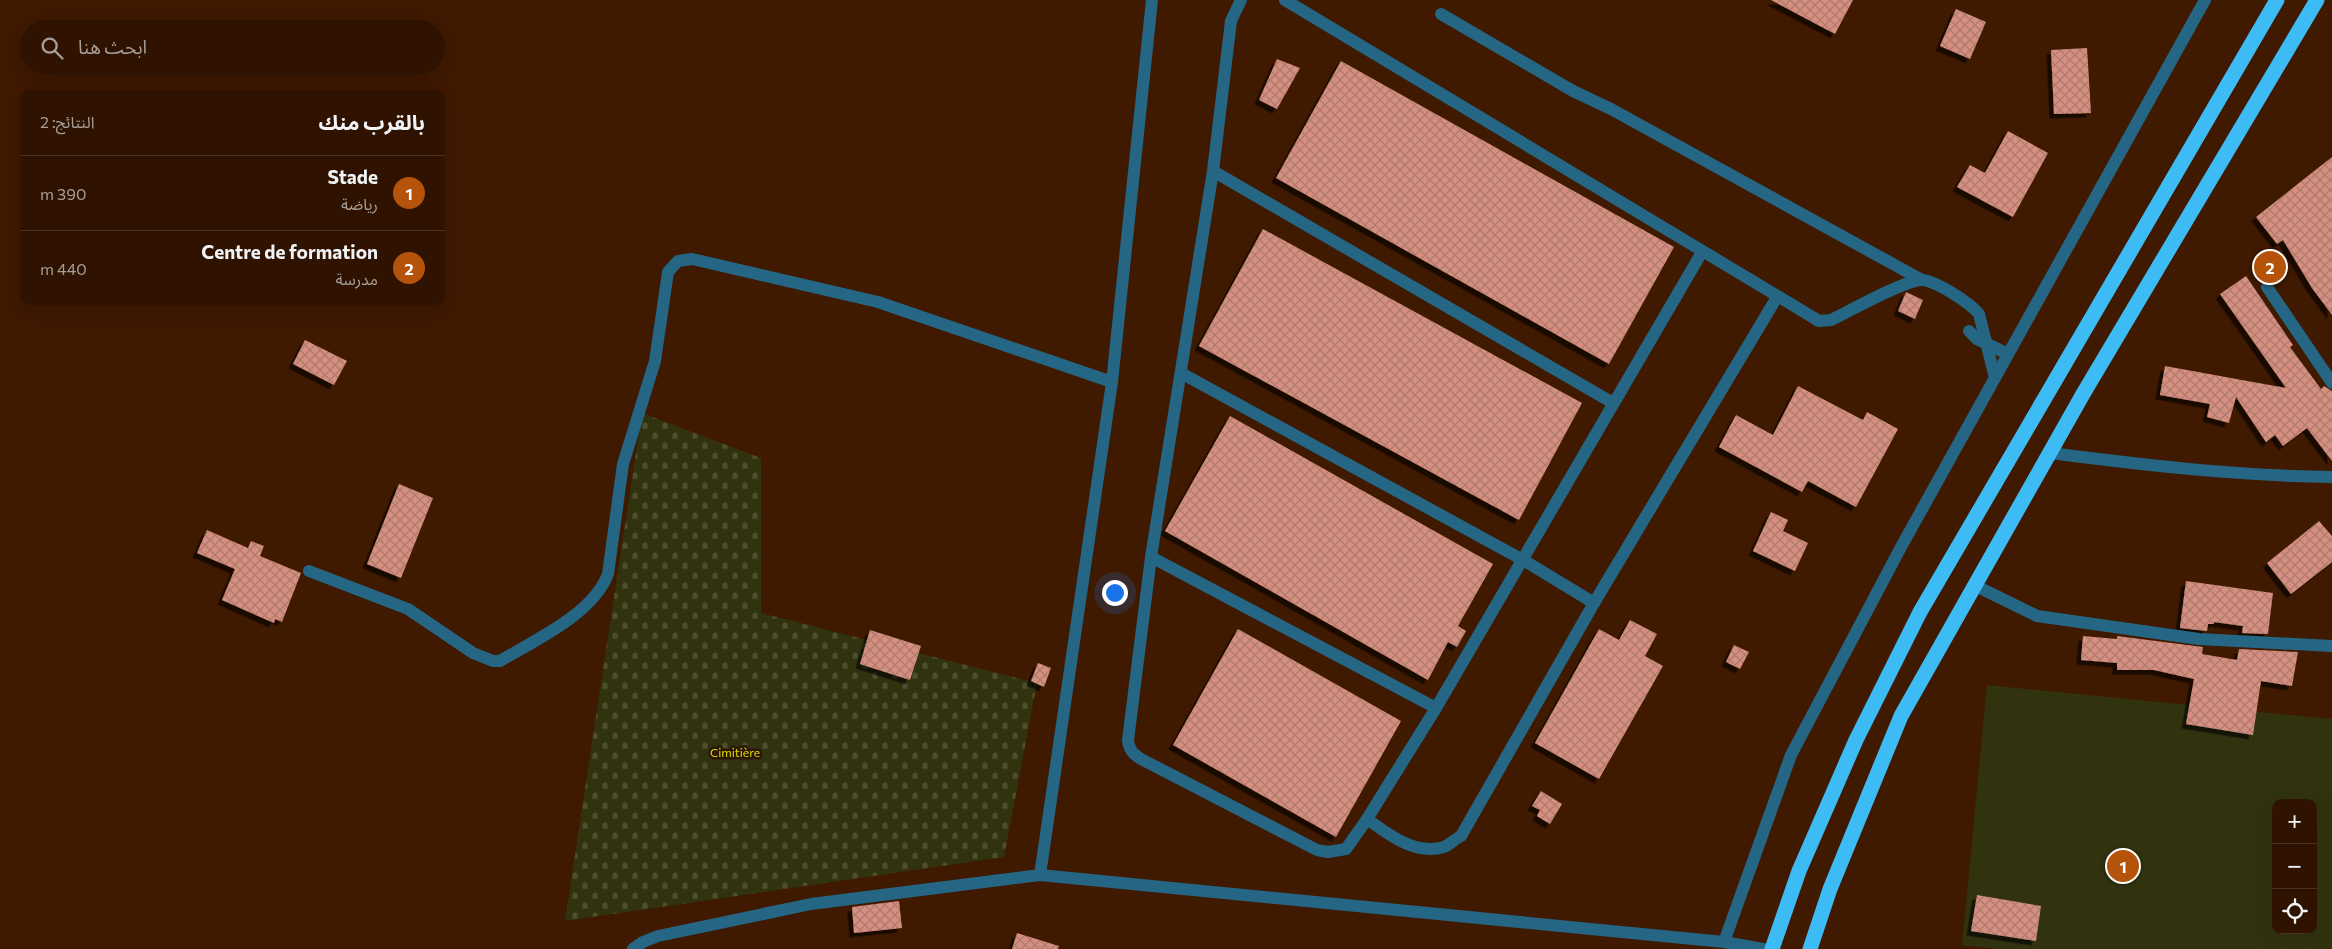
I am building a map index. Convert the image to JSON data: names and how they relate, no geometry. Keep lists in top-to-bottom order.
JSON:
{
  "parks": ["Cimitière"],
  "page": {
    "search": "ابحث هنا",
    "heading": ["بالقرب منك", "النتائج: 2"],
    "list": [
      {
        "mark": "1",
        "name": "Stade",
        "note": "رياضة",
        "value": "390 m"
      },
      {
        "mark": "2",
        "name": "Centre de formation",
        "note": "مدرسة",
        "value": "440 m"
      }
    ],
    "pins": ["2", "1"],
    "map_buttons": ["+", "−"]
  }
}
